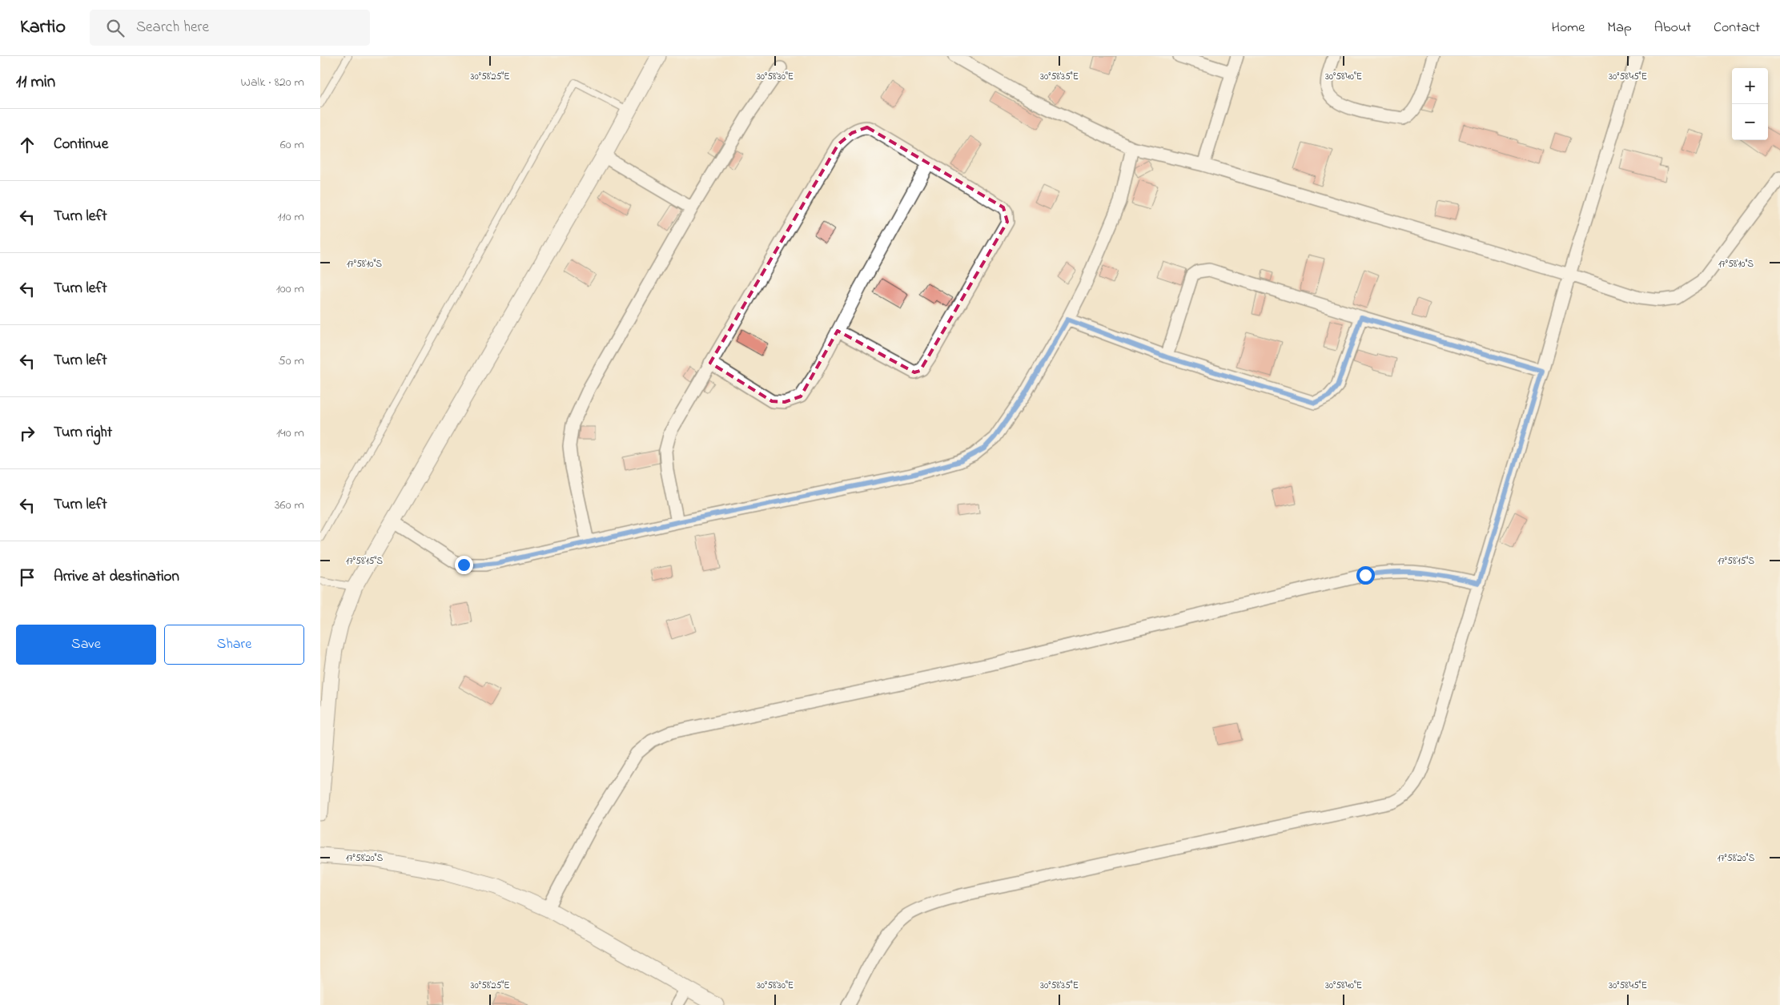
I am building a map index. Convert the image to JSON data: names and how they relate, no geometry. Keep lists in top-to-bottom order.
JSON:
{
  "page": {
    "header": "Kartio",
    "search": "Search here",
    "nav": [
      "Home",
      "Map",
      "About",
      "Contact"
    ],
    "heading": ["11 min", "Walk · 820 m"],
    "map_buttons": ["+", "−"],
    "list": [
      ["Continue", "60 m"],
      ["Turn left", "110 m"],
      ["Turn left", "100 m"],
      ["Turn left", "50 m"],
      ["Turn right", "140 m"],
      ["Turn left", "360 m"],
      "Arrive at destination"
    ],
    "buttons": ["Save", "Share"]
  },
  "coordinates": [
    "30°58'25\"E",
    "30°58'30\"E",
    "30°58'35\"E",
    "30°58'40\"E",
    "30°58'45\"E",
    "17°58'10\"S",
    "17°58'15\"S",
    "17°58'20\"S"
  ]
}
